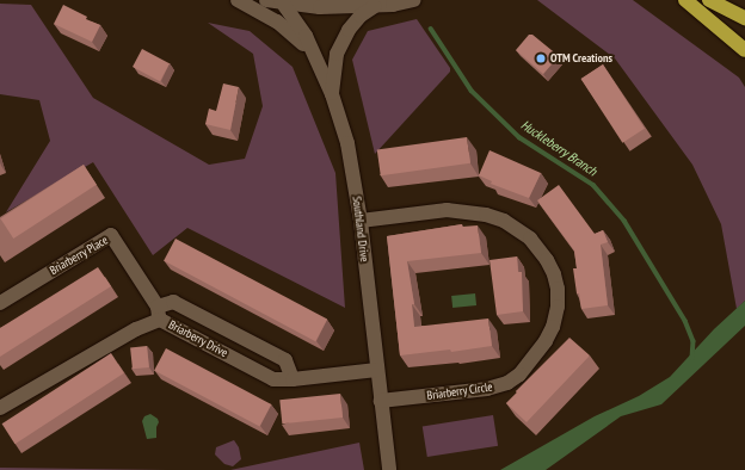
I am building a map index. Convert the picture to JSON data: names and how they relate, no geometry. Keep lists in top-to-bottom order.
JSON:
{
  "streets": {
    "street": [
      "Southland Drive",
      "Briarberry Place",
      "Briarberry Drive",
      "Briarberry Circle"
    ]
  },
  "crossings": [
    ["Southland Drive", "Briarberry Drive"],
    ["Southland Drive", "Briarberry Circle"],
    ["Briarberry Place", "Briarberry Drive"]
  ],
  "water": ["Huckleberry Branch"],
  "places": ["OTM Creations"]
}
